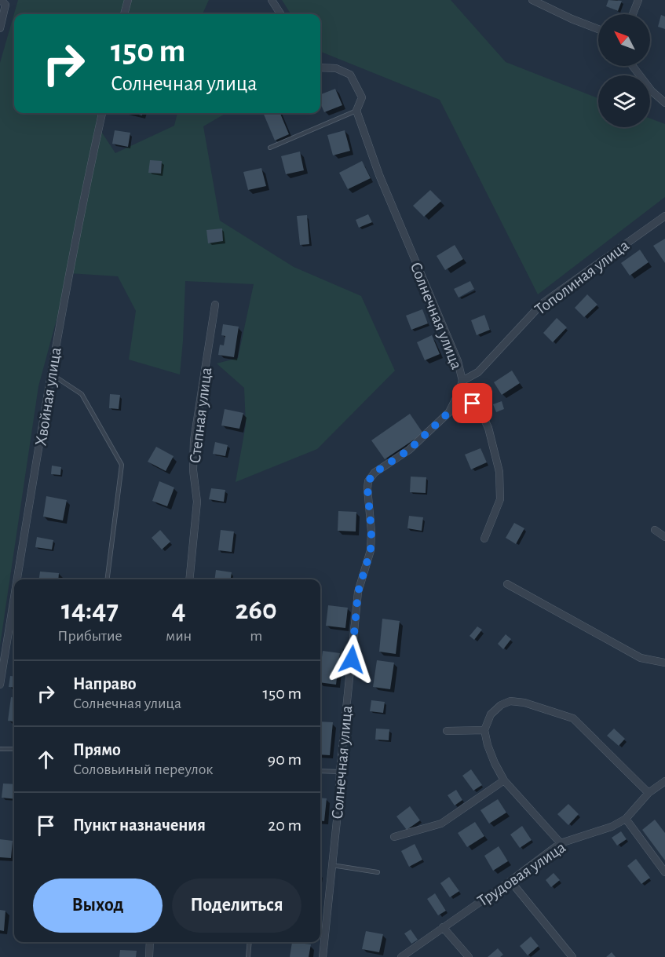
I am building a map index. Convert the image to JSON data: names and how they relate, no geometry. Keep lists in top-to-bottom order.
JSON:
{
  "streets": {
    "street": [
      "Тополиная улица",
      "Солнечная улица",
      "Хвойная улица",
      "Степная улица",
      "Трудовая улица"
    ]
  },
  "crossings": [
    ["Тополиная улица", "Солнечная улица"]
  ],
  "north": "top left",
  "page": {
    "turn": ["150 m", "Солнечная улица"],
    "eta": [
      "14:47",
      "Прибытие",
      "4",
      "мин",
      "260",
      "m"
    ],
    "list": [
      {
        "name": "Направо",
        "note": "Солнечная улица",
        "value": "150 m"
      },
      {
        "name": "Прямо",
        "note": "Соловьиный переулок",
        "value": "90 m"
      },
      {
        "name": "Пункт назначения",
        "value": "20 m"
      }
    ],
    "buttons": ["Выход", "Поделиться"]
  }
}
